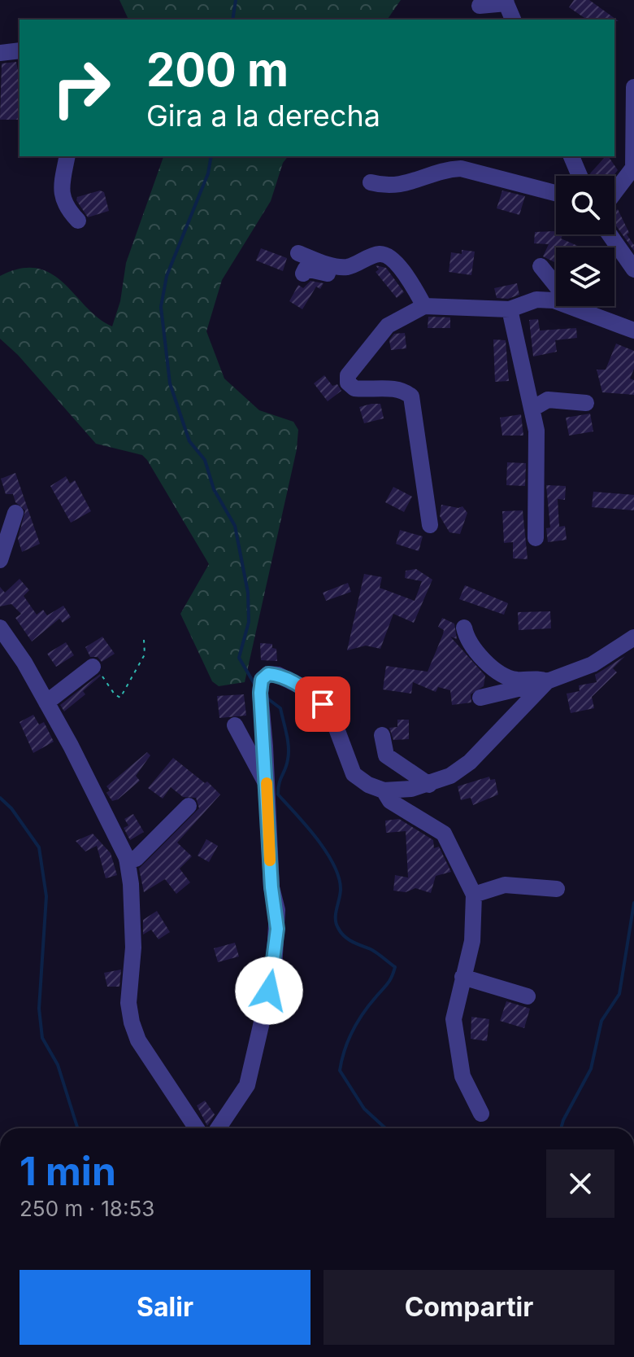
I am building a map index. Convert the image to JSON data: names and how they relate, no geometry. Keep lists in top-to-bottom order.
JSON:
{
  "page": {
    "turn": ["200 m", "Gira a la derecha"],
    "heading": ["1 min", "250 m · 18:53"],
    "buttons": ["Salir", "Compartir"]
  }
}
